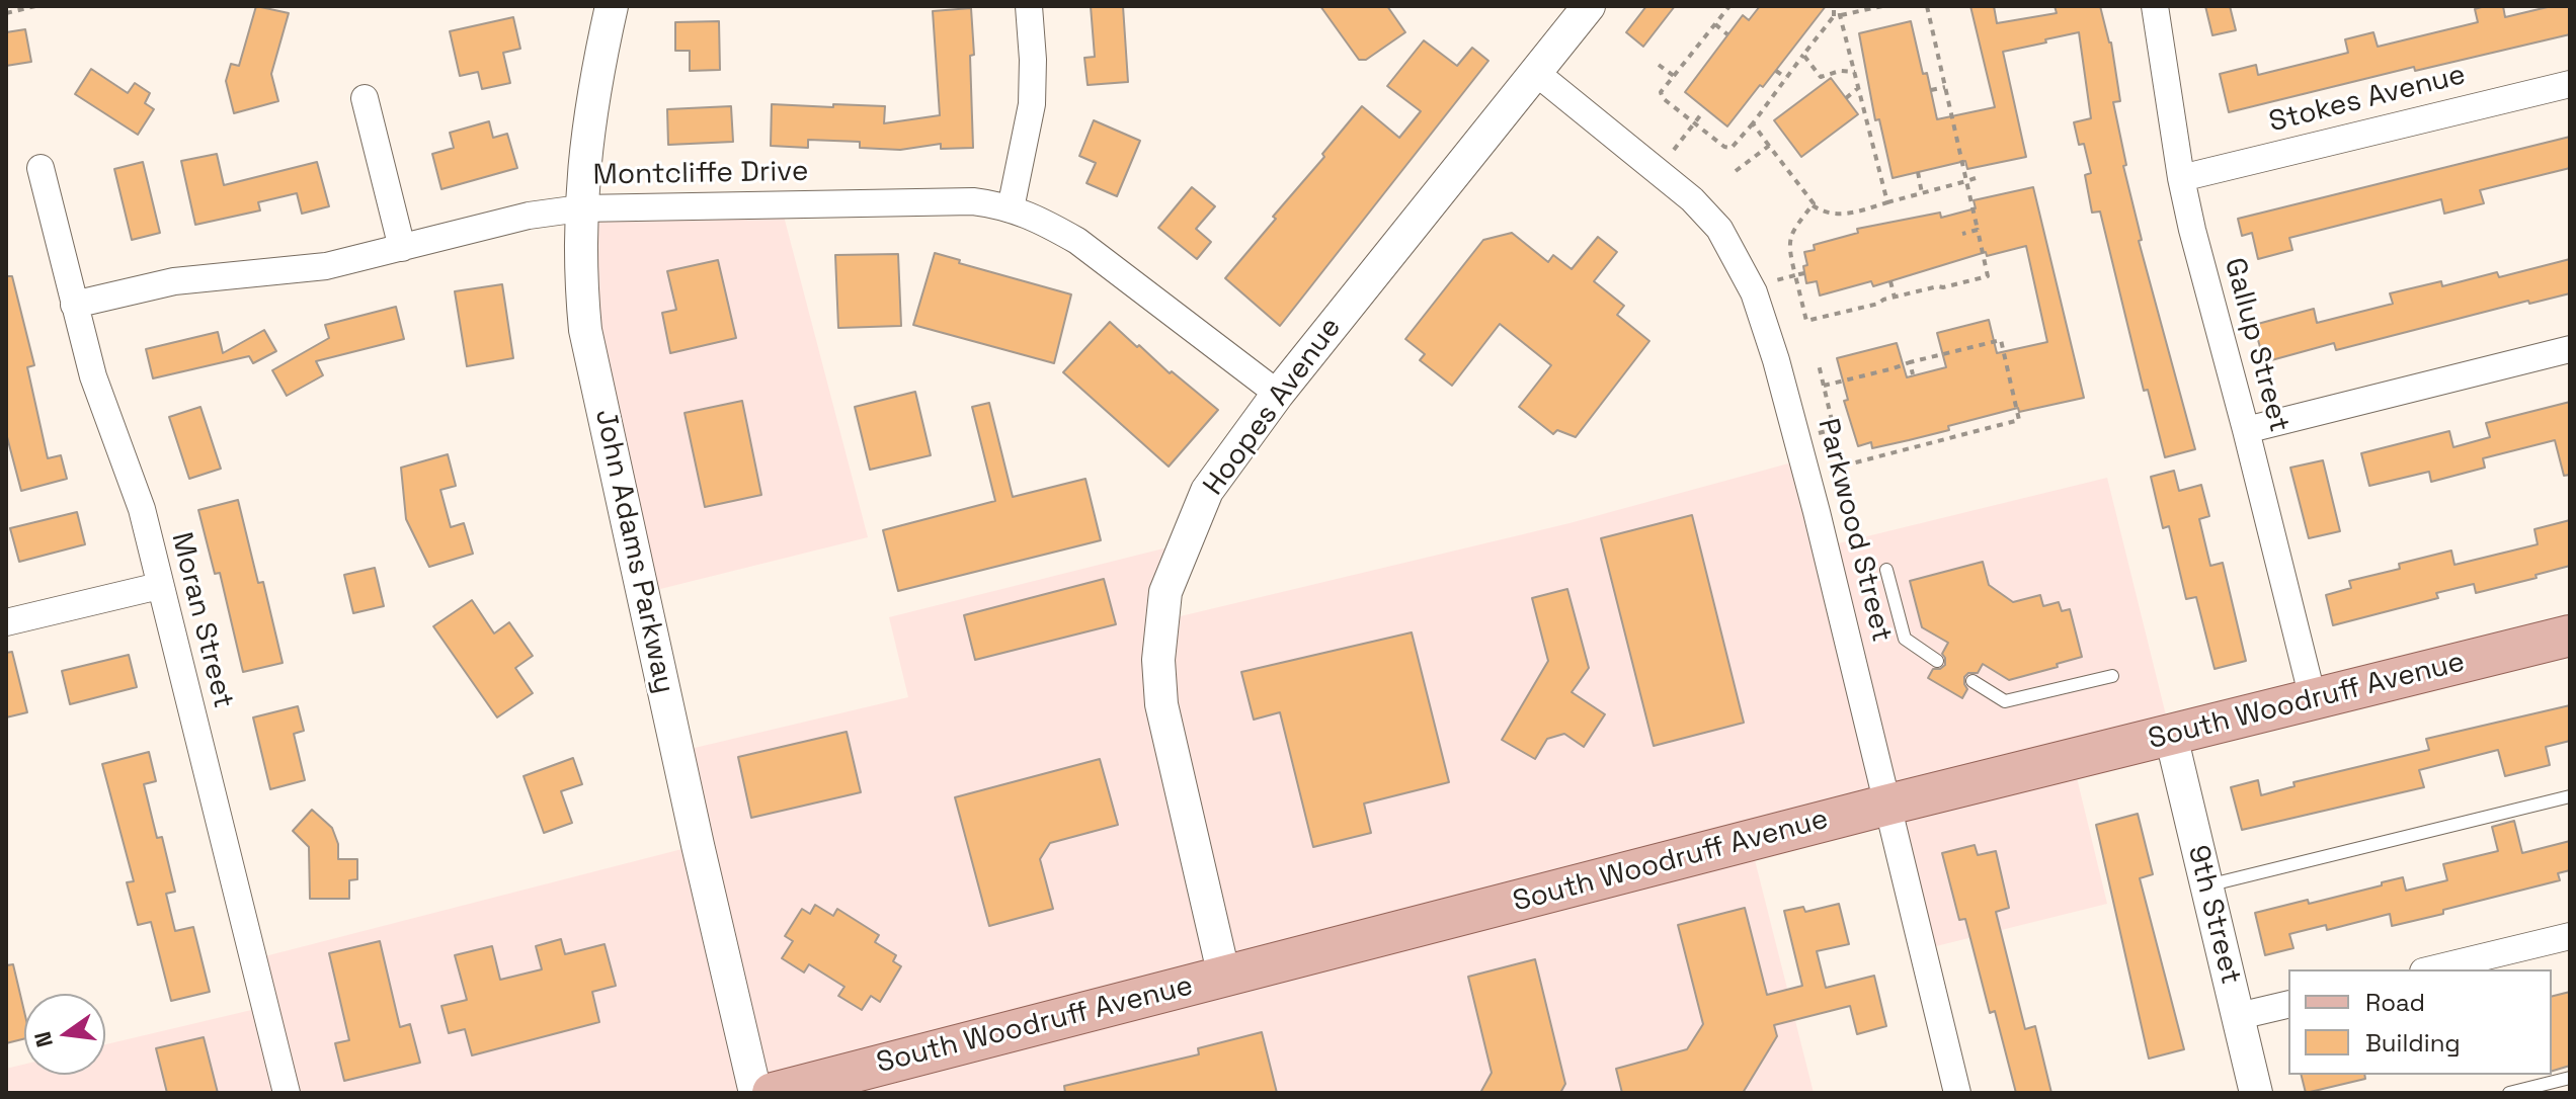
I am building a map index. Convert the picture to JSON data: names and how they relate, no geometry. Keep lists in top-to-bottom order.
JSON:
{
  "streets": {
    "main road": ["South Woodruff Avenue"],
    "street": [
      "Stokes Avenue",
      "Montcliffe Drive",
      "Gallup Street",
      "Hoopes Avenue",
      "Parkwood Street",
      "John Adams Parkway",
      "Moran Street",
      "9th Street"
    ]
  },
  "crossings": [
    ["Stokes Avenue", "Gallup Street"],
    ["Montcliffe Drive", "Hoopes Avenue"],
    ["Montcliffe Drive", "John Adams Parkway"],
    ["Montcliffe Drive", "Moran Street"],
    ["Gallup Street", "South Woodruff Avenue"],
    ["Hoopes Avenue", "Parkwood Street"],
    ["Hoopes Avenue", "South Woodruff Avenue"],
    ["Parkwood Street", "South Woodruff Avenue"],
    ["South Woodruff Avenue", "9th Street"]
  ],
  "legend": ["Road", "Building"],
  "north": "left"
}
